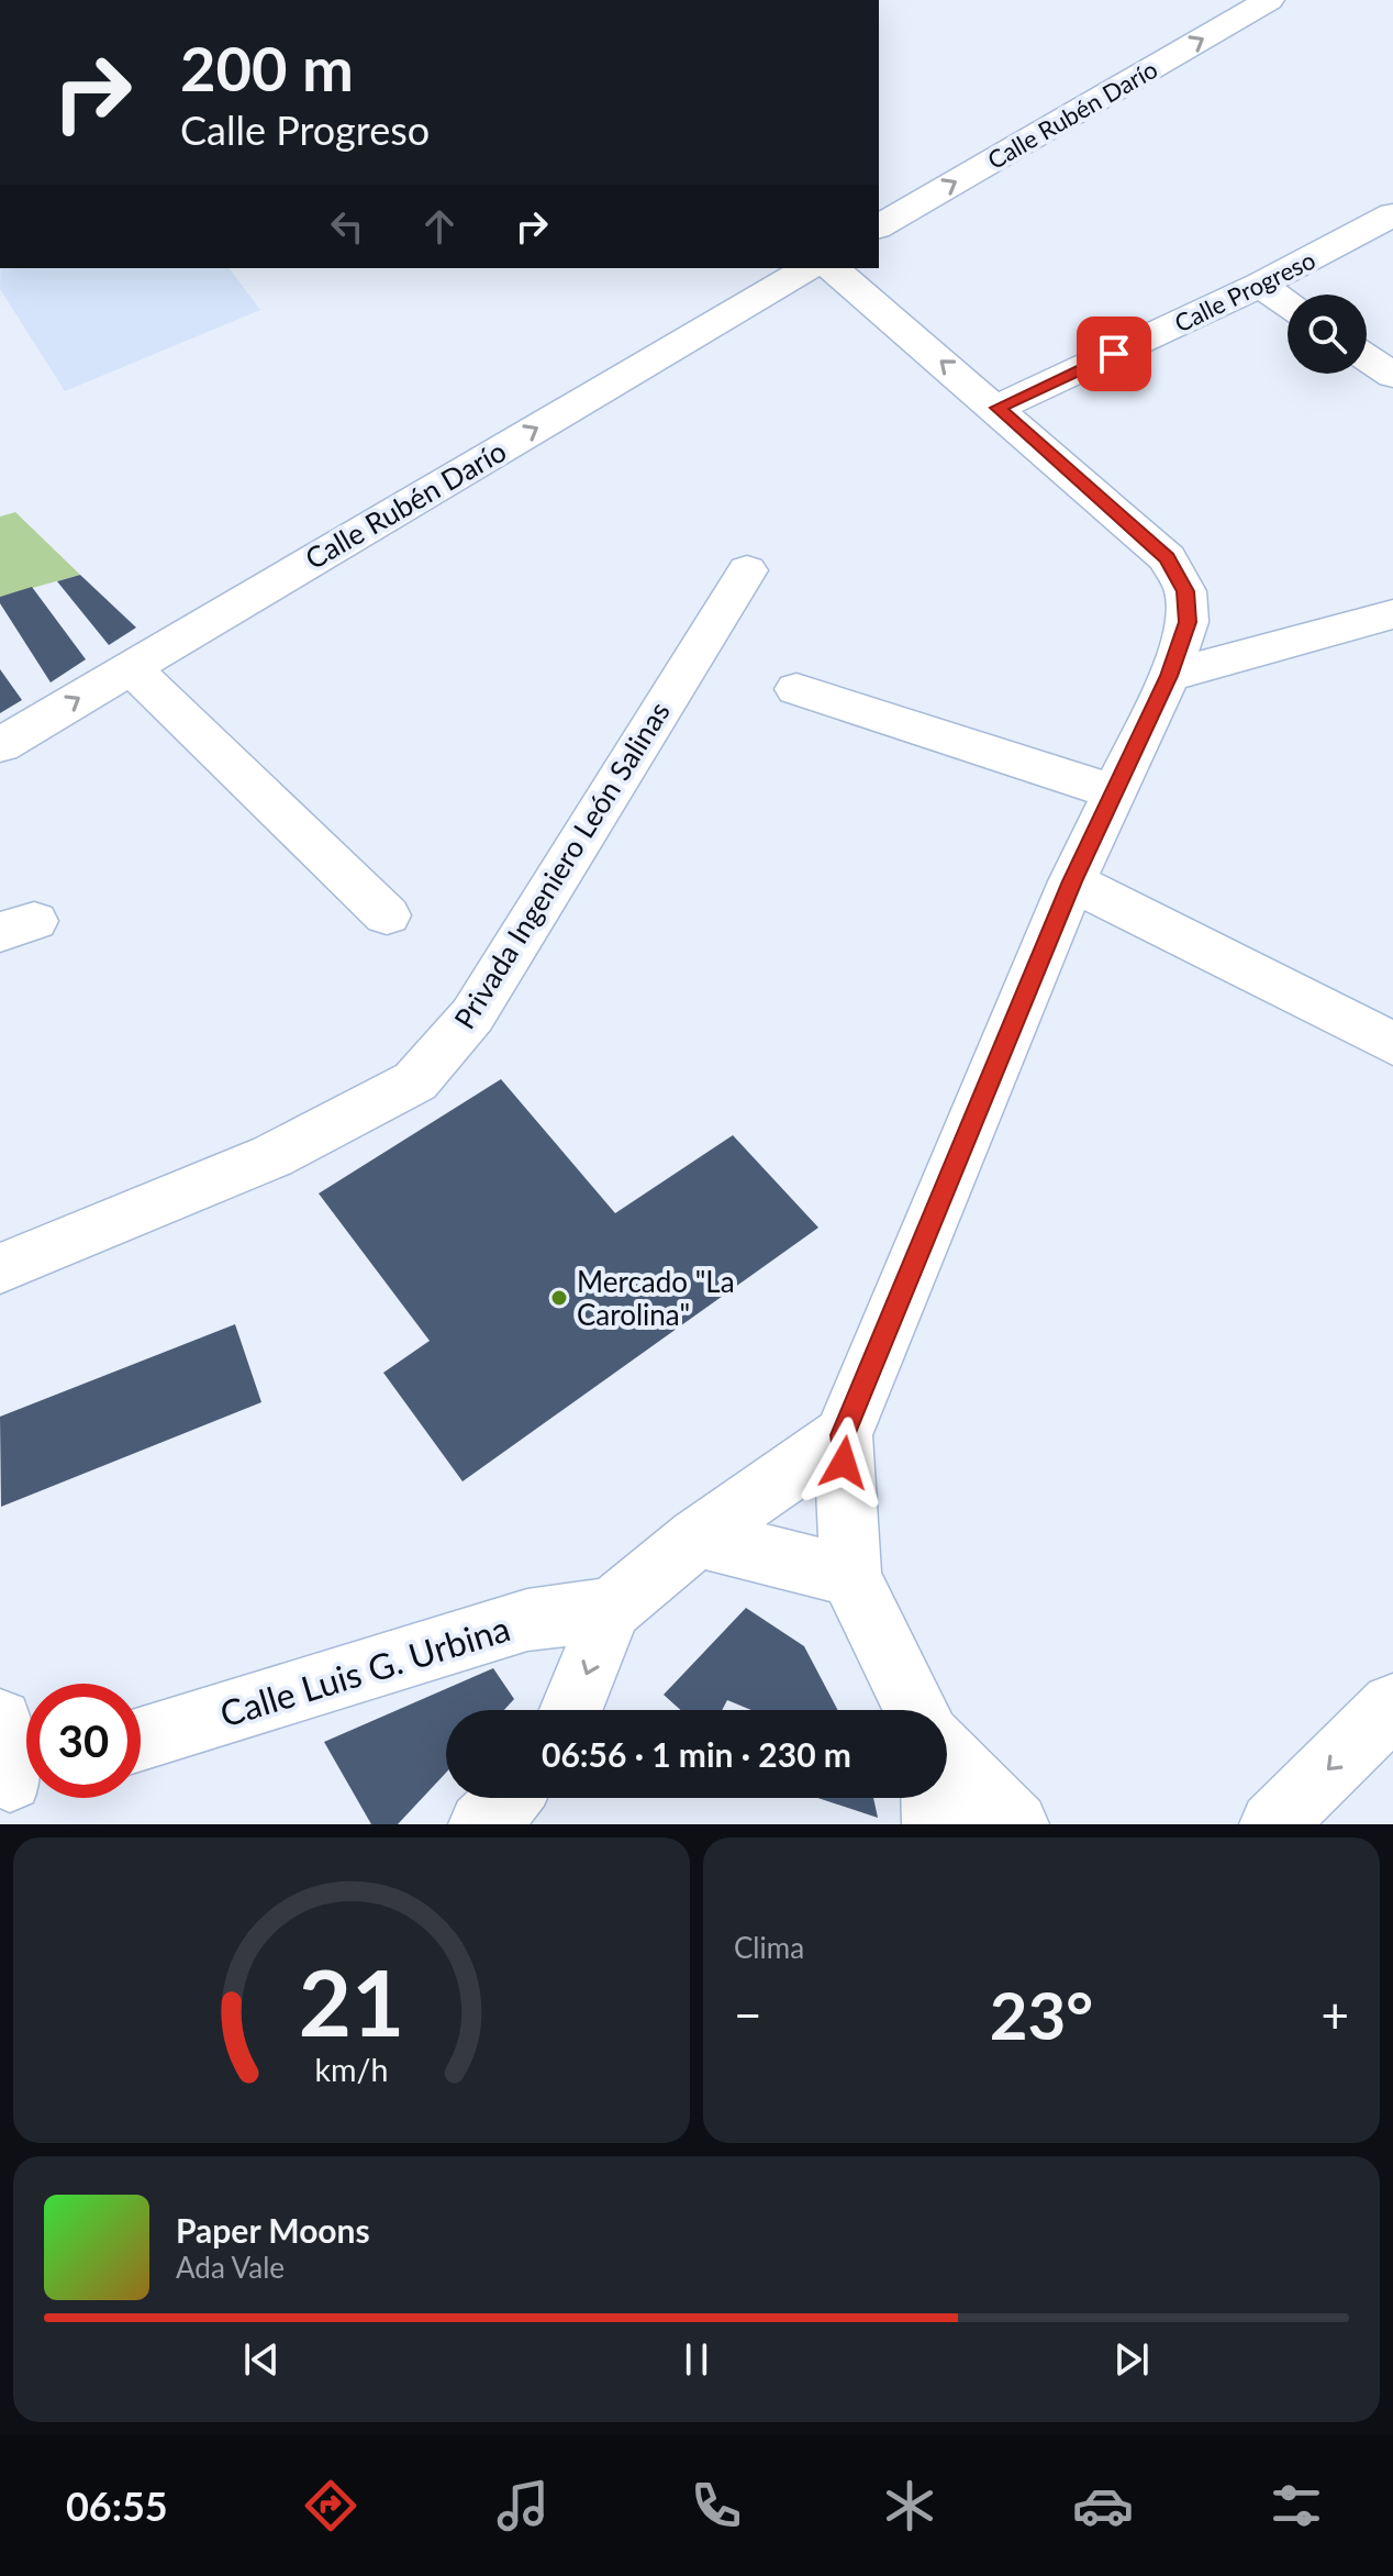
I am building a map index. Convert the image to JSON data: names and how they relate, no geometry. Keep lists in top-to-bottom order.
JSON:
{
  "streets": {
    "street": [
      "Calle Rubén Darío",
      "Calle Progreso",
      "Privada Ingeniero León Salinas",
      "Calle Luis G. Urbina"
    ]
  },
  "one_way": ["Calle Rubén Darío"],
  "places": ["Mercado \"La Carolina\""],
  "page": {
    "turn": ["200 m", "Calle Progreso"],
    "limit": "30",
    "trip": "06:56 · 1 min · 230 m",
    "tile": "Clima",
    "heat": ["−", "23°", "+"],
    "song": ["Paper Moons", "Ada Vale"],
    "tabs": "06:55",
    "gauge": ["21", "km/h"]
  }
}
